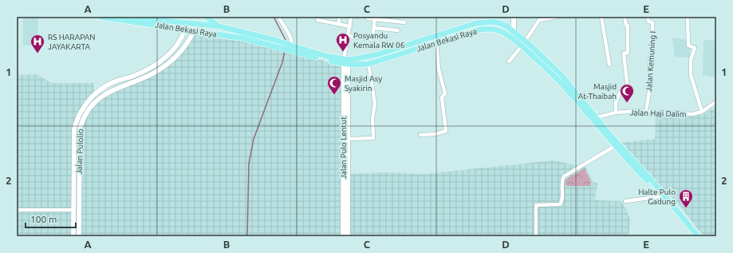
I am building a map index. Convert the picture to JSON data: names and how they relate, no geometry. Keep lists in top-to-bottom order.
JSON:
{
  "streets": {
    "main road": ["Jalan Bekasi Raya"],
    "street": [
      "Jalan Kemuning I",
      "Jalan Haji Dalim",
      "Jalan Pulo Lentut",
      "Jalan Pulolio"
    ]
  },
  "crossings": [
    ["Jalan Bekasi Raya", "Jalan Haji Dalim"],
    ["Jalan Bekasi Raya", "Jalan Pulo Lentut"],
    ["Jalan Bekasi Raya", "Jalan Pulolio"],
    ["Jalan Kemuning I", "Jalan Haji Dalim"]
  ],
  "places": {
    "hospital": ["Posyandu Kemala RW 06", "RS HARAPAN JAYAKARTA"],
    "mosque": ["Masjid Asy Syakirin", "Masjid At-Thaibah"],
    "building": ["Halte Pulo Gadung"]
  },
  "scale_bar": "100 m",
  "grid": {
    "columns": [
      "A",
      "B",
      "C",
      "D",
      "E"
    ],
    "rows": ["1", "2"]
  }
}
